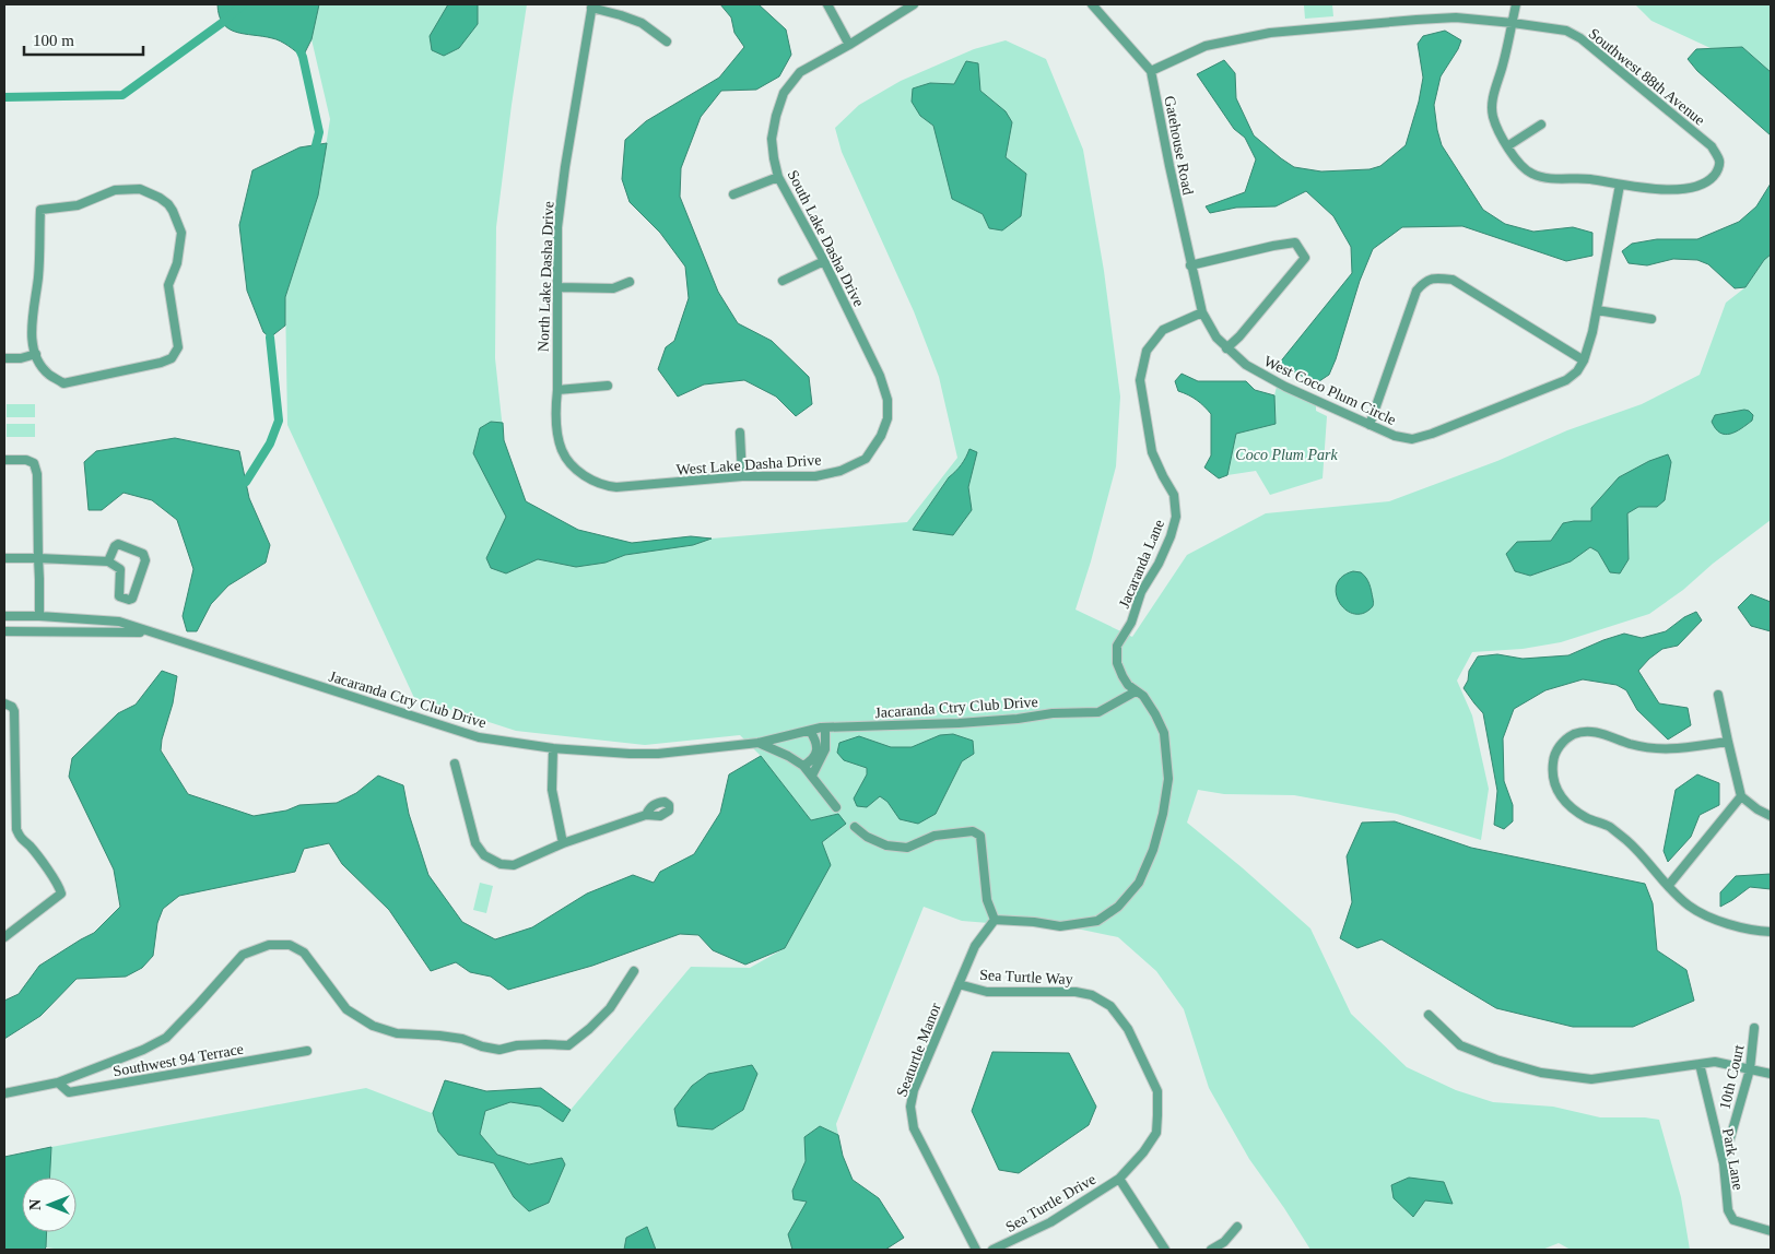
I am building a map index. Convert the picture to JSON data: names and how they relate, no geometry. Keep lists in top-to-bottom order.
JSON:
{
  "streets": {
    "street": [
      "Southwest 88th Avenue",
      "Gatehouse Road",
      "South Lake Dasha Drive",
      "North Lake Dasha Drive",
      "West Coco Plum Circle",
      "West Lake Dasha Drive",
      "Jacaranda Lane",
      "Jacaranda Ctry Club Drive",
      "Sea Turtle Way",
      "Seaturtle Manor",
      "Southwest 94 Terrace",
      "10th Court",
      "Park Lane",
      "Sea Turtle Drive"
    ]
  },
  "crossings": [
    ["Southwest 88th Avenue", "Gatehouse Road"],
    ["Gatehouse Road", "West Coco Plum Circle"],
    ["Gatehouse Road", "Jacaranda Lane"],
    ["South Lake Dasha Drive", "West Lake Dasha Drive"],
    ["North Lake Dasha Drive", "West Lake Dasha Drive"],
    ["West Coco Plum Circle", "Jacaranda Lane"],
    ["Jacaranda Lane", "Jacaranda Ctry Club Drive"],
    ["Jacaranda Lane", "Seaturtle Manor"],
    ["Sea Turtle Way", "Seaturtle Manor"],
    ["Sea Turtle Way", "Sea Turtle Drive"],
    ["10th Court", "Park Lane"]
  ],
  "parks": ["Coco Plum Park"],
  "scale_bar": "100 m",
  "north": "left"
}
